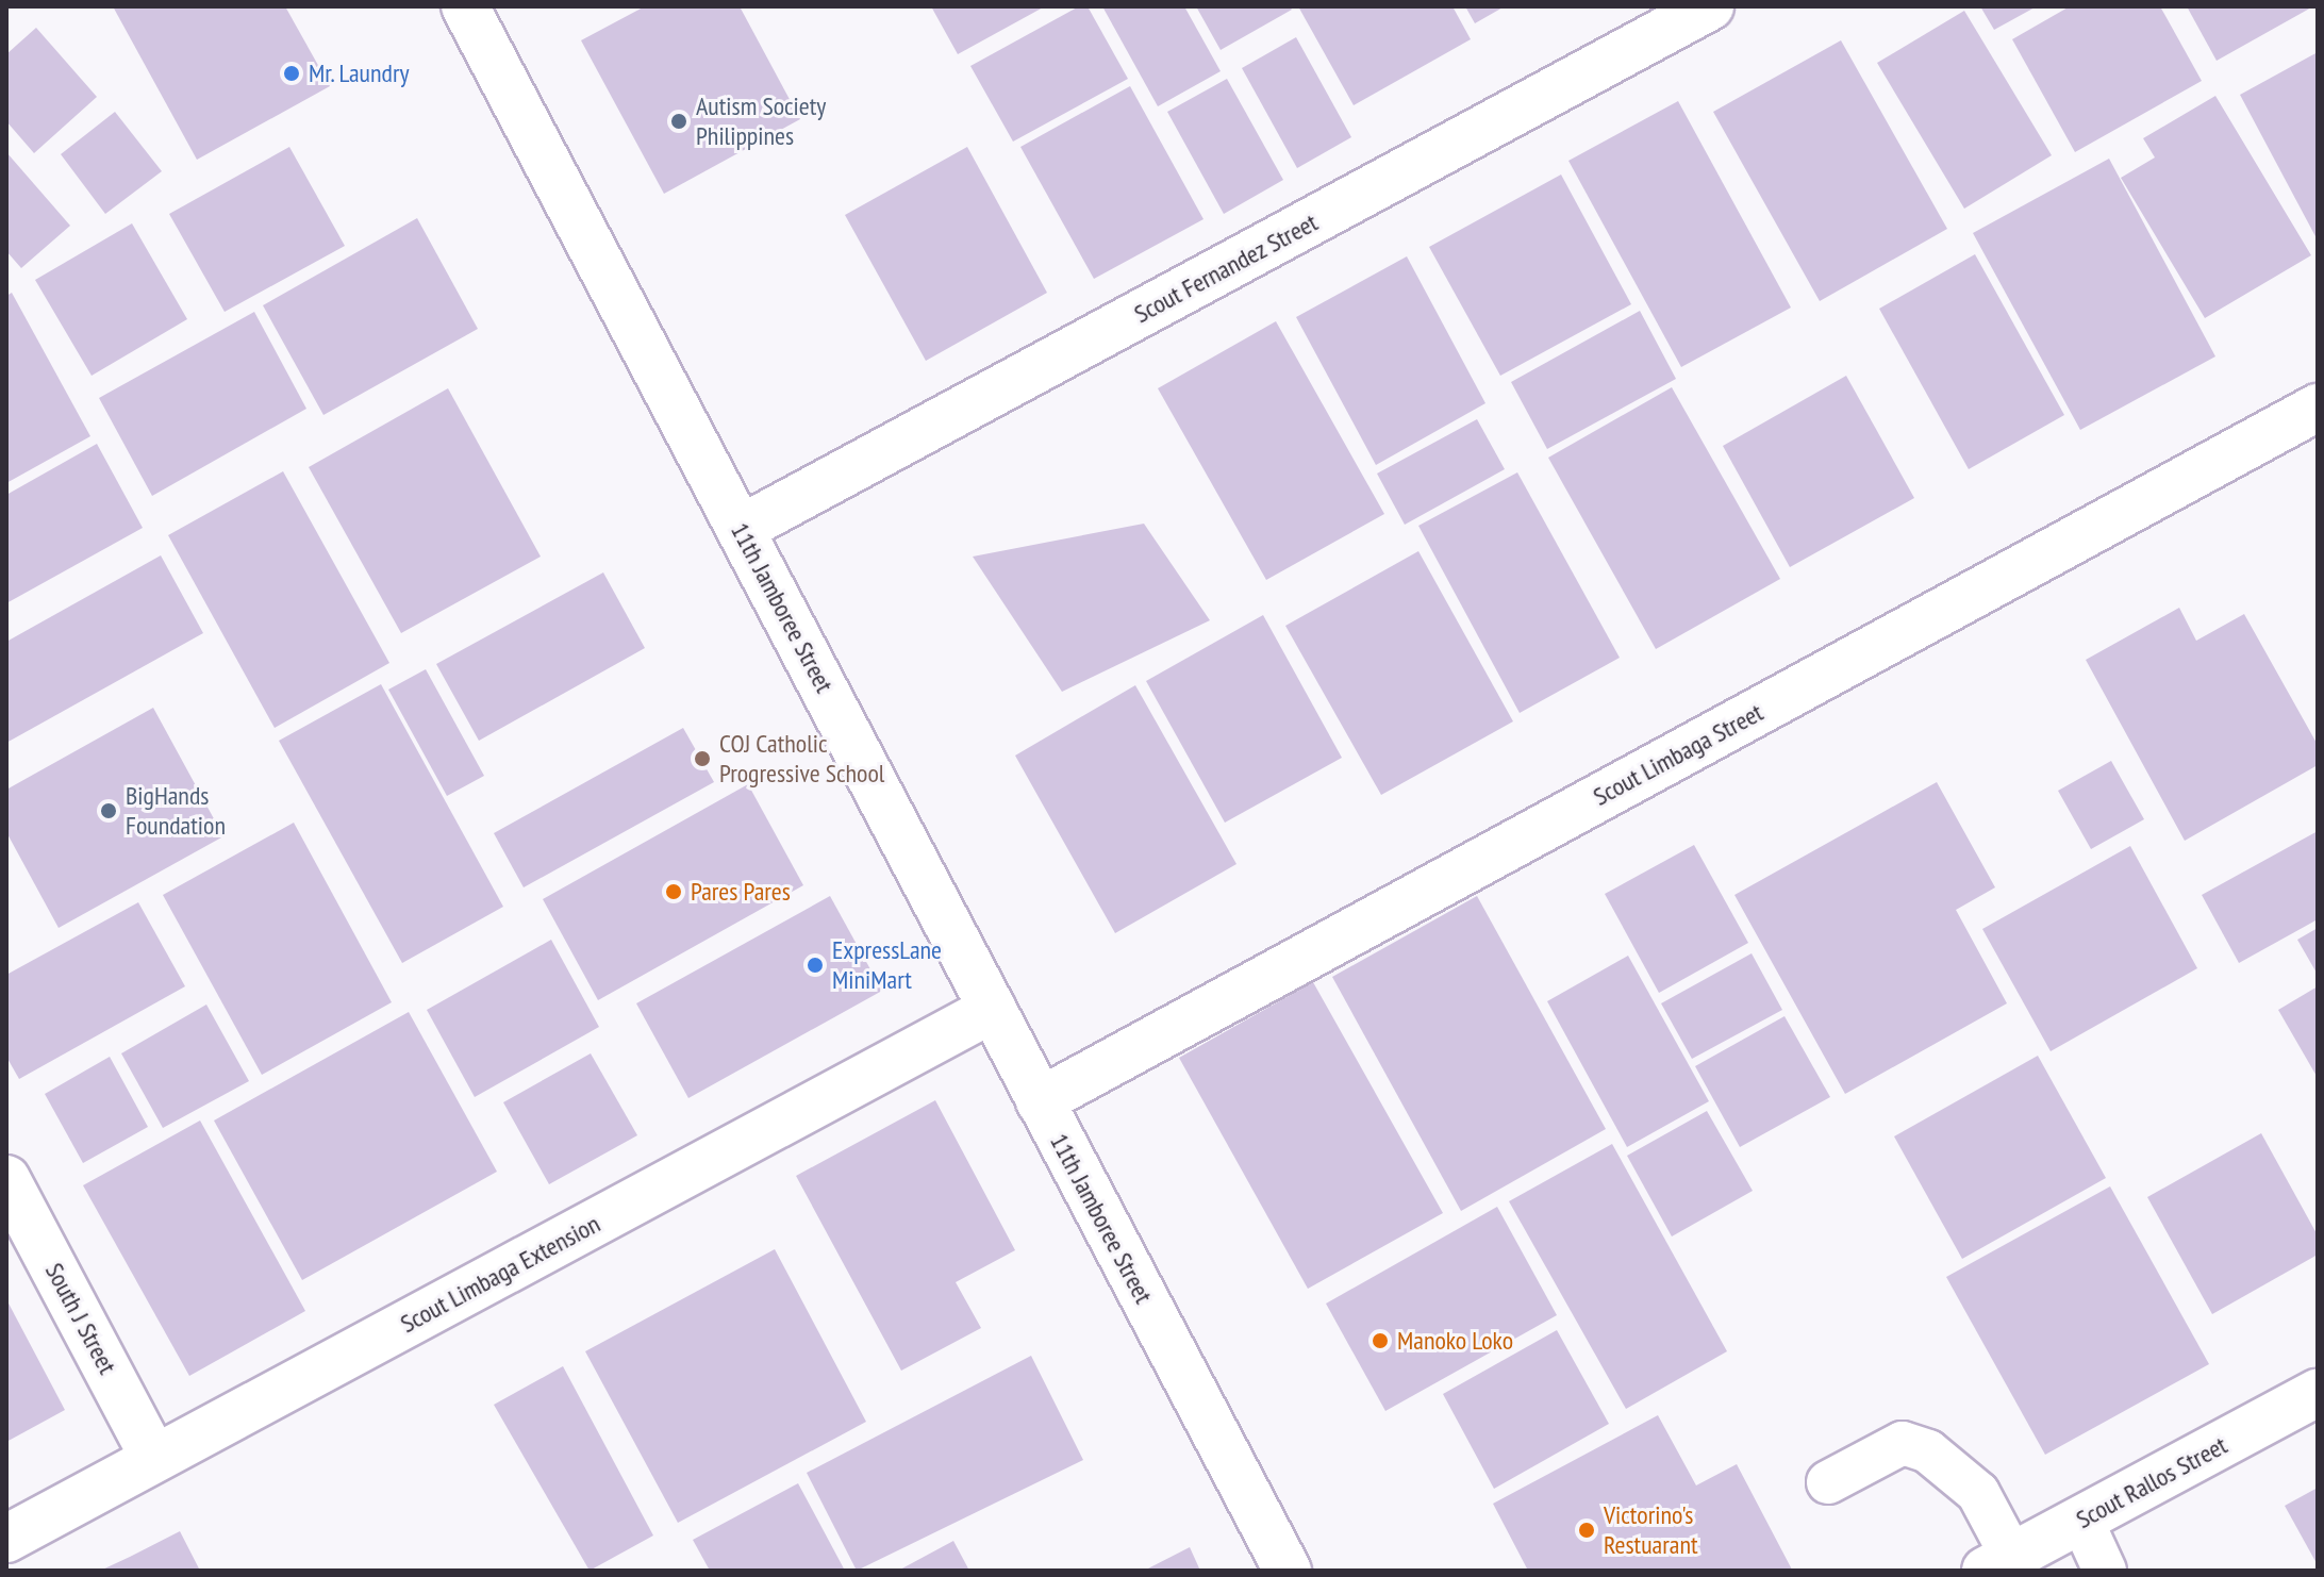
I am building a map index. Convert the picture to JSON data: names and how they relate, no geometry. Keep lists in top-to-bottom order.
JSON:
{
  "streets": {
    "street": [
      "Scout Fernandez Street",
      "11th Jamboree Street",
      "Scout Limbaga Street",
      "Scout Limbaga Extension",
      "South J Street",
      "Scout Rallos Street"
    ]
  },
  "crossings": [
    ["Scout Fernandez Street", "11th Jamboree Street"],
    ["11th Jamboree Street", "Scout Limbaga Street"],
    ["11th Jamboree Street", "Scout Limbaga Extension"],
    ["Scout Limbaga Extension", "South J Street"]
  ],
  "places": [
    "Mr. Laundry",
    "Autism Society Philippines",
    "COJ Catholic Progressive School",
    "BigHands Foundation",
    "Pares Pares",
    "ExpressLane MiniMart",
    "Manoko Loko",
    "Victorino's Restuarant"
  ]
}
